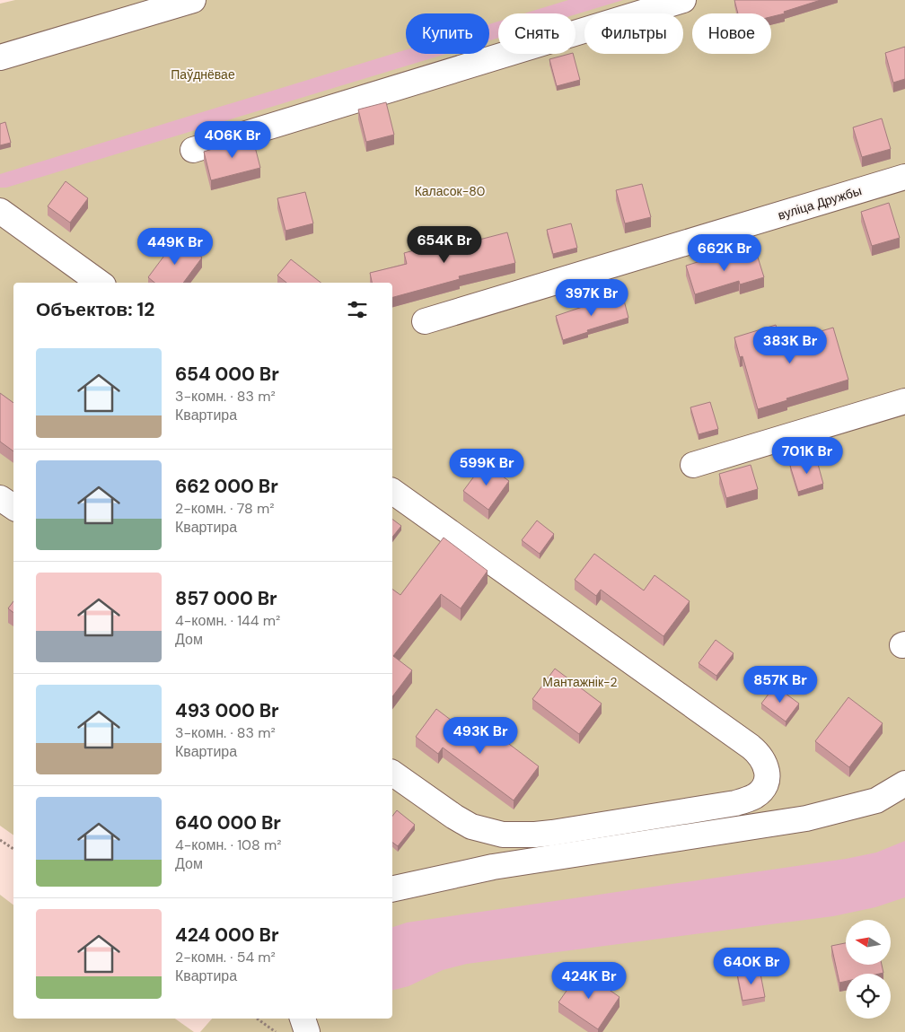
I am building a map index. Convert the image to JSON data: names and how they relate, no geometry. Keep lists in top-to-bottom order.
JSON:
{
  "streets": {
    "lane": ["вуліца Дружбы"]
  },
  "parks": ["Паўднёвае", "Каласок-80", "Мантажнік-2"],
  "north": "left",
  "page": {
    "chip": [
      "Купить",
      "Снять",
      "Фильтры",
      "Новое"
    ],
    "price": [
      "406K Br",
      "654K Br",
      "449K Br",
      "662K Br",
      "397K Br",
      "383K Br",
      "701K Br",
      "599K Br",
      "857K Br",
      "493K Br",
      "640K Br",
      "424K Br"
    ],
    "heading": "Объектов: 12",
    "list": [
      {
        "name": "654 000 Br",
        "note": "3-комн. · 83 m² · Квартира"
      },
      {
        "name": "662 000 Br",
        "note": "2-комн. · 78 m² · Квартира"
      },
      {
        "name": "857 000 Br",
        "note": "4-комн. · 144 m² · Дом"
      },
      {
        "name": "493 000 Br",
        "note": "3-комн. · 83 m² · Квартира"
      },
      {
        "name": "640 000 Br",
        "note": "4-комн. · 108 m² · Дом"
      },
      {
        "name": "424 000 Br",
        "note": "2-комн. · 54 m² · Квартира"
      }
    ]
  }
}
